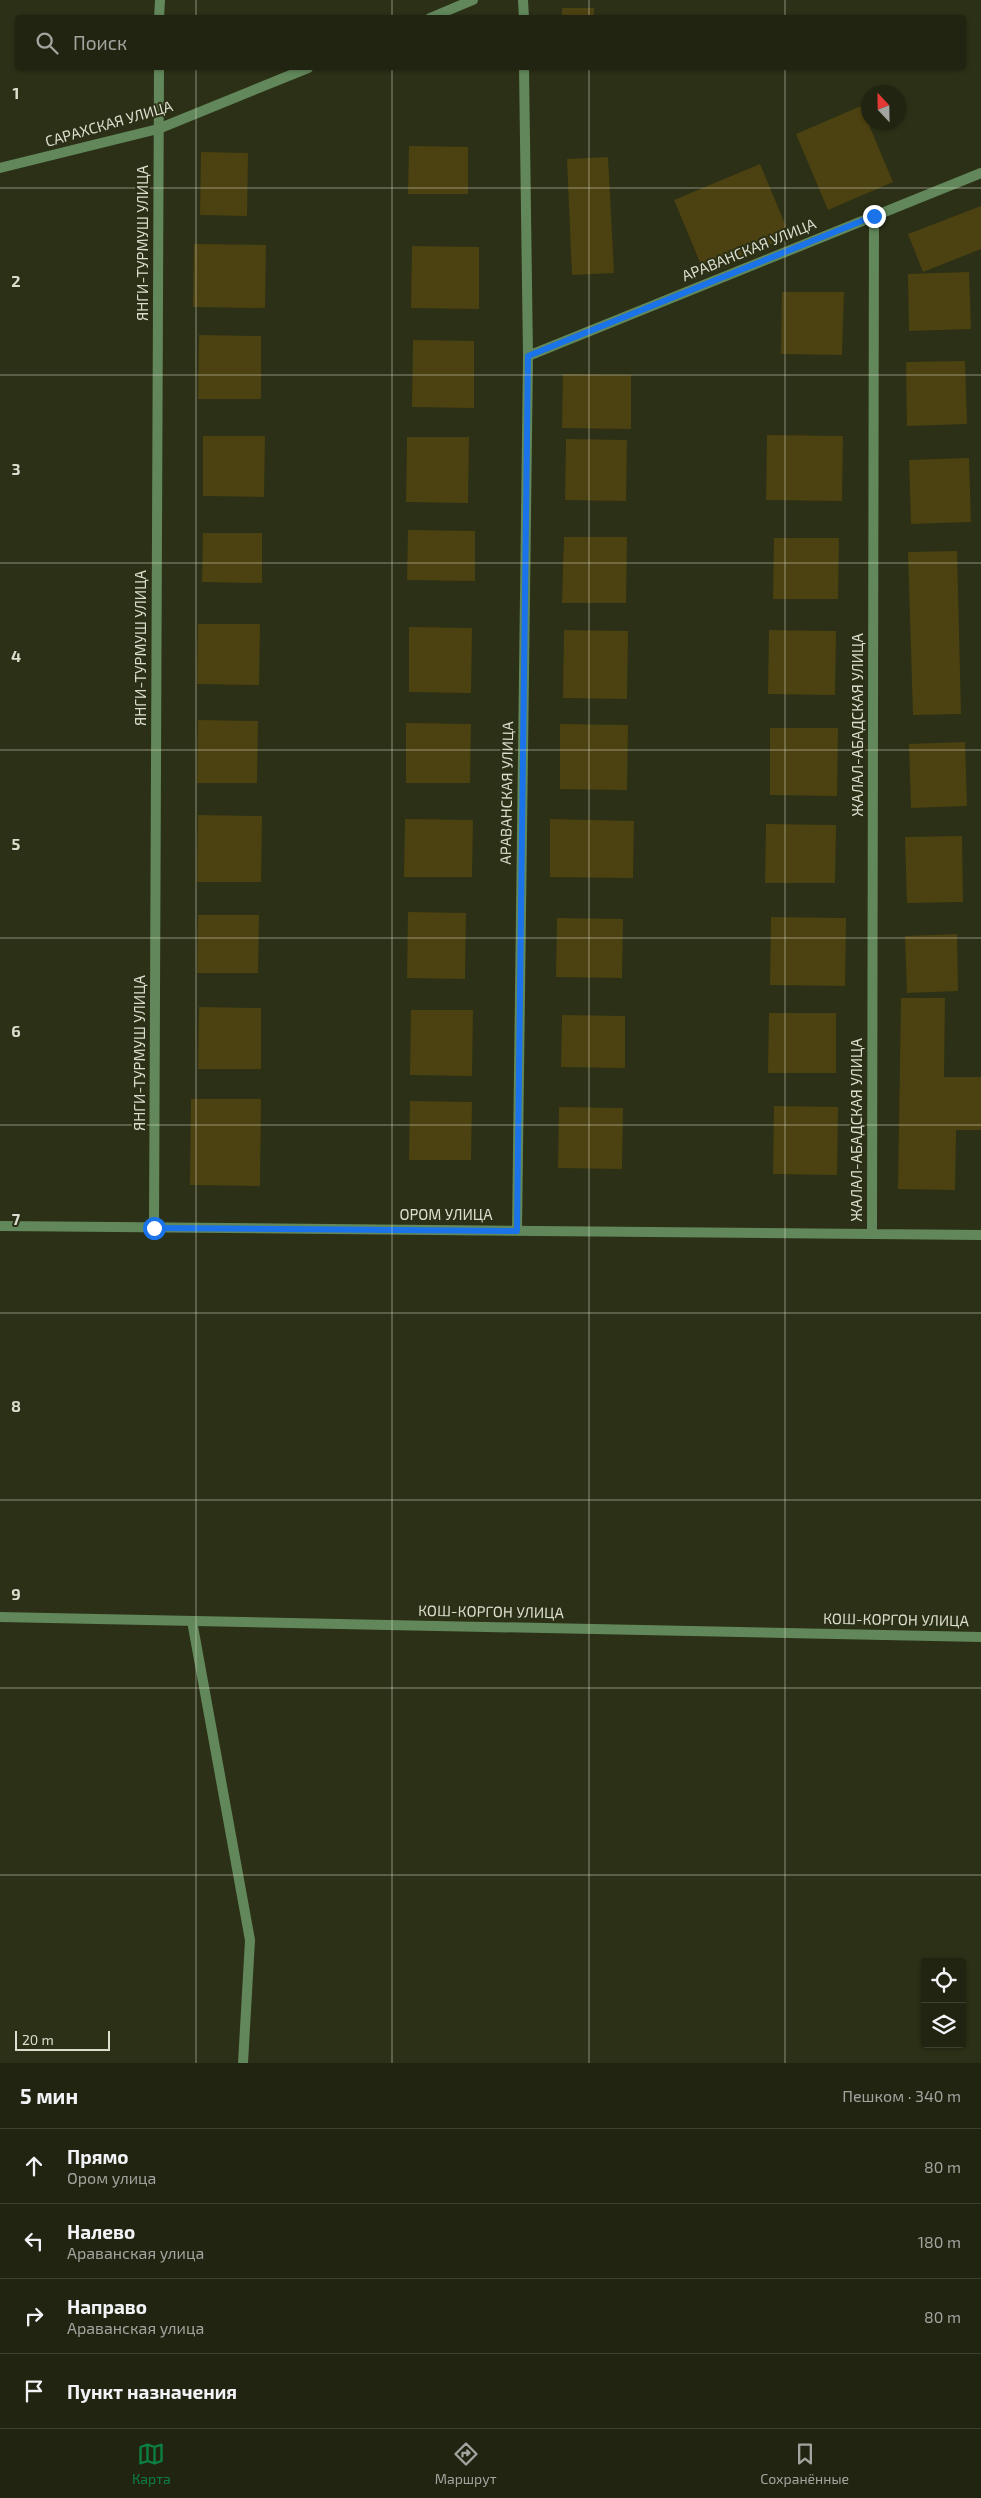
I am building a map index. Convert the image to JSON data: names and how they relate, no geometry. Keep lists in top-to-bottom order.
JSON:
{
  "streets": {
    "street": [
      "САРАХСКАЯ УЛИЦА",
      "ЯНГИ-ТУРМУШ УЛИЦА",
      "АРАВАНСКАЯ УЛИЦА",
      "ЖАЛАЛ-АБАДСКАЯ УЛИЦА",
      "ОРОМ УЛИЦА",
      "КОШ-КОРГОН УЛИЦА"
    ]
  },
  "crossings": [
    ["САРАХСКАЯ УЛИЦА", "ЯНГИ-ТУРМУШ УЛИЦА"],
    ["ЯНГИ-ТУРМУШ УЛИЦА", "ОРОМ УЛИЦА"],
    ["АРАВАНСКАЯ УЛИЦА", "ЖАЛАЛ-АБАДСКАЯ УЛИЦА"],
    ["АРАВАНСКАЯ УЛИЦА", "ОРОМ УЛИЦА"],
    ["ЖАЛАЛ-АБАДСКАЯ УЛИЦА", "ОРОМ УЛИЦА"]
  ],
  "scale_bar": "20 m",
  "north": "top",
  "page": {
    "search": "Поиск",
    "scale": "20 m",
    "heading": ["5 мин", "Пешком · 340 m"],
    "list": [
      ["Прямо", "Ором улица", "80 m"],
      ["Налево", "Араванская улица", "180 m"],
      ["Направо", "Араванская улица", "80 m"],
      "Пункт назначения"
    ],
    "nav": ["Карта", "Маршрут", "Сохранённые"]
  },
  "grid": {
    "rows": [
      "1",
      "2",
      "3",
      "4",
      "5",
      "6",
      "7",
      "8",
      "9"
    ]
  }
}
